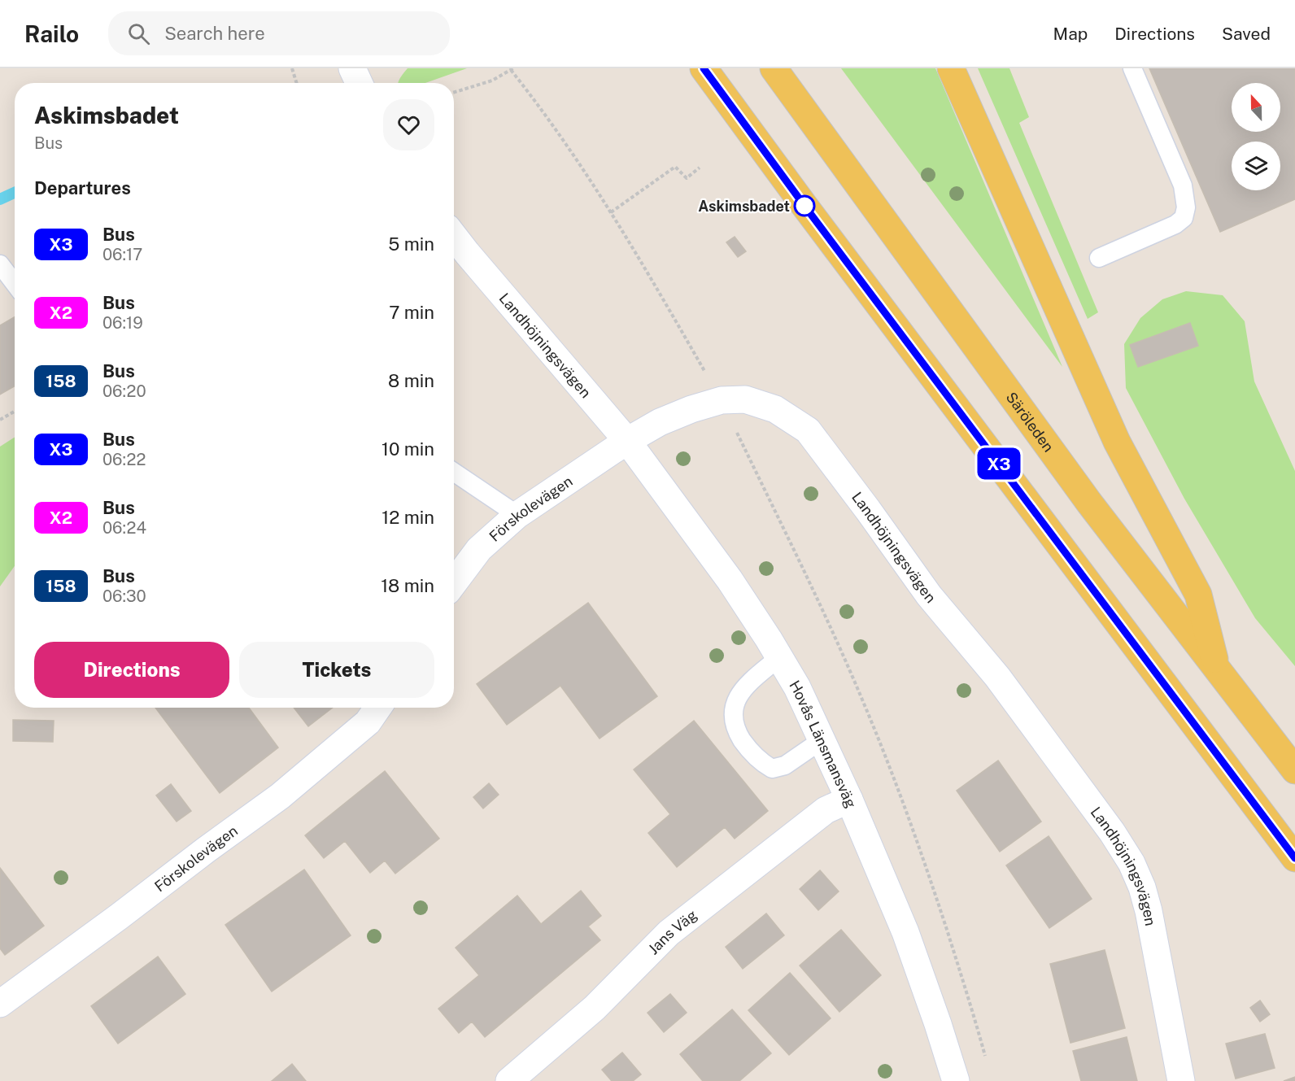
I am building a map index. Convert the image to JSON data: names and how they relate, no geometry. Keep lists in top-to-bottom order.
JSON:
{
  "streets": {
    "main road": ["Säröleden"],
    "street": [
      "Landhöjningsvägen",
      "Förskolevägen",
      "Hovås Länsmansväg",
      "Jans Väg"
    ]
  },
  "crossings": [
    ["Landhöjningsvägen", "Förskolevägen"],
    ["Landhöjningsvägen", "Hovås Länsmansväg"],
    ["Förskolevägen", "Hovås Länsmansväg"],
    ["Hovås Länsmansväg", "Jans Väg"]
  ],
  "places": ["Askimsbadet"],
  "lines": ["bus line X3"],
  "north": "top",
  "page": {
    "header": "Railo",
    "search": "Search here",
    "nav": ["Map", "Directions", "Saved"],
    "on_map": "X3",
    "heading": [
      ["Askimsbadet", "Bus"],
      "Departures"
    ],
    "list": [
      {
        "mark": "X3",
        "name": "Bus",
        "note": "06:17",
        "value": "5 min"
      },
      {
        "mark": "X2",
        "name": "Bus",
        "note": "06:19",
        "value": "7 min"
      },
      {
        "mark": "158",
        "name": "Bus",
        "note": "06:20",
        "value": "8 min"
      },
      {
        "mark": "X3",
        "name": "Bus",
        "note": "06:22",
        "value": "10 min"
      },
      {
        "mark": "X2",
        "name": "Bus",
        "note": "06:24",
        "value": "12 min"
      },
      {
        "mark": "158",
        "name": "Bus",
        "note": "06:30",
        "value": "18 min"
      }
    ],
    "buttons": ["Directions", "Tickets"]
  }
}
